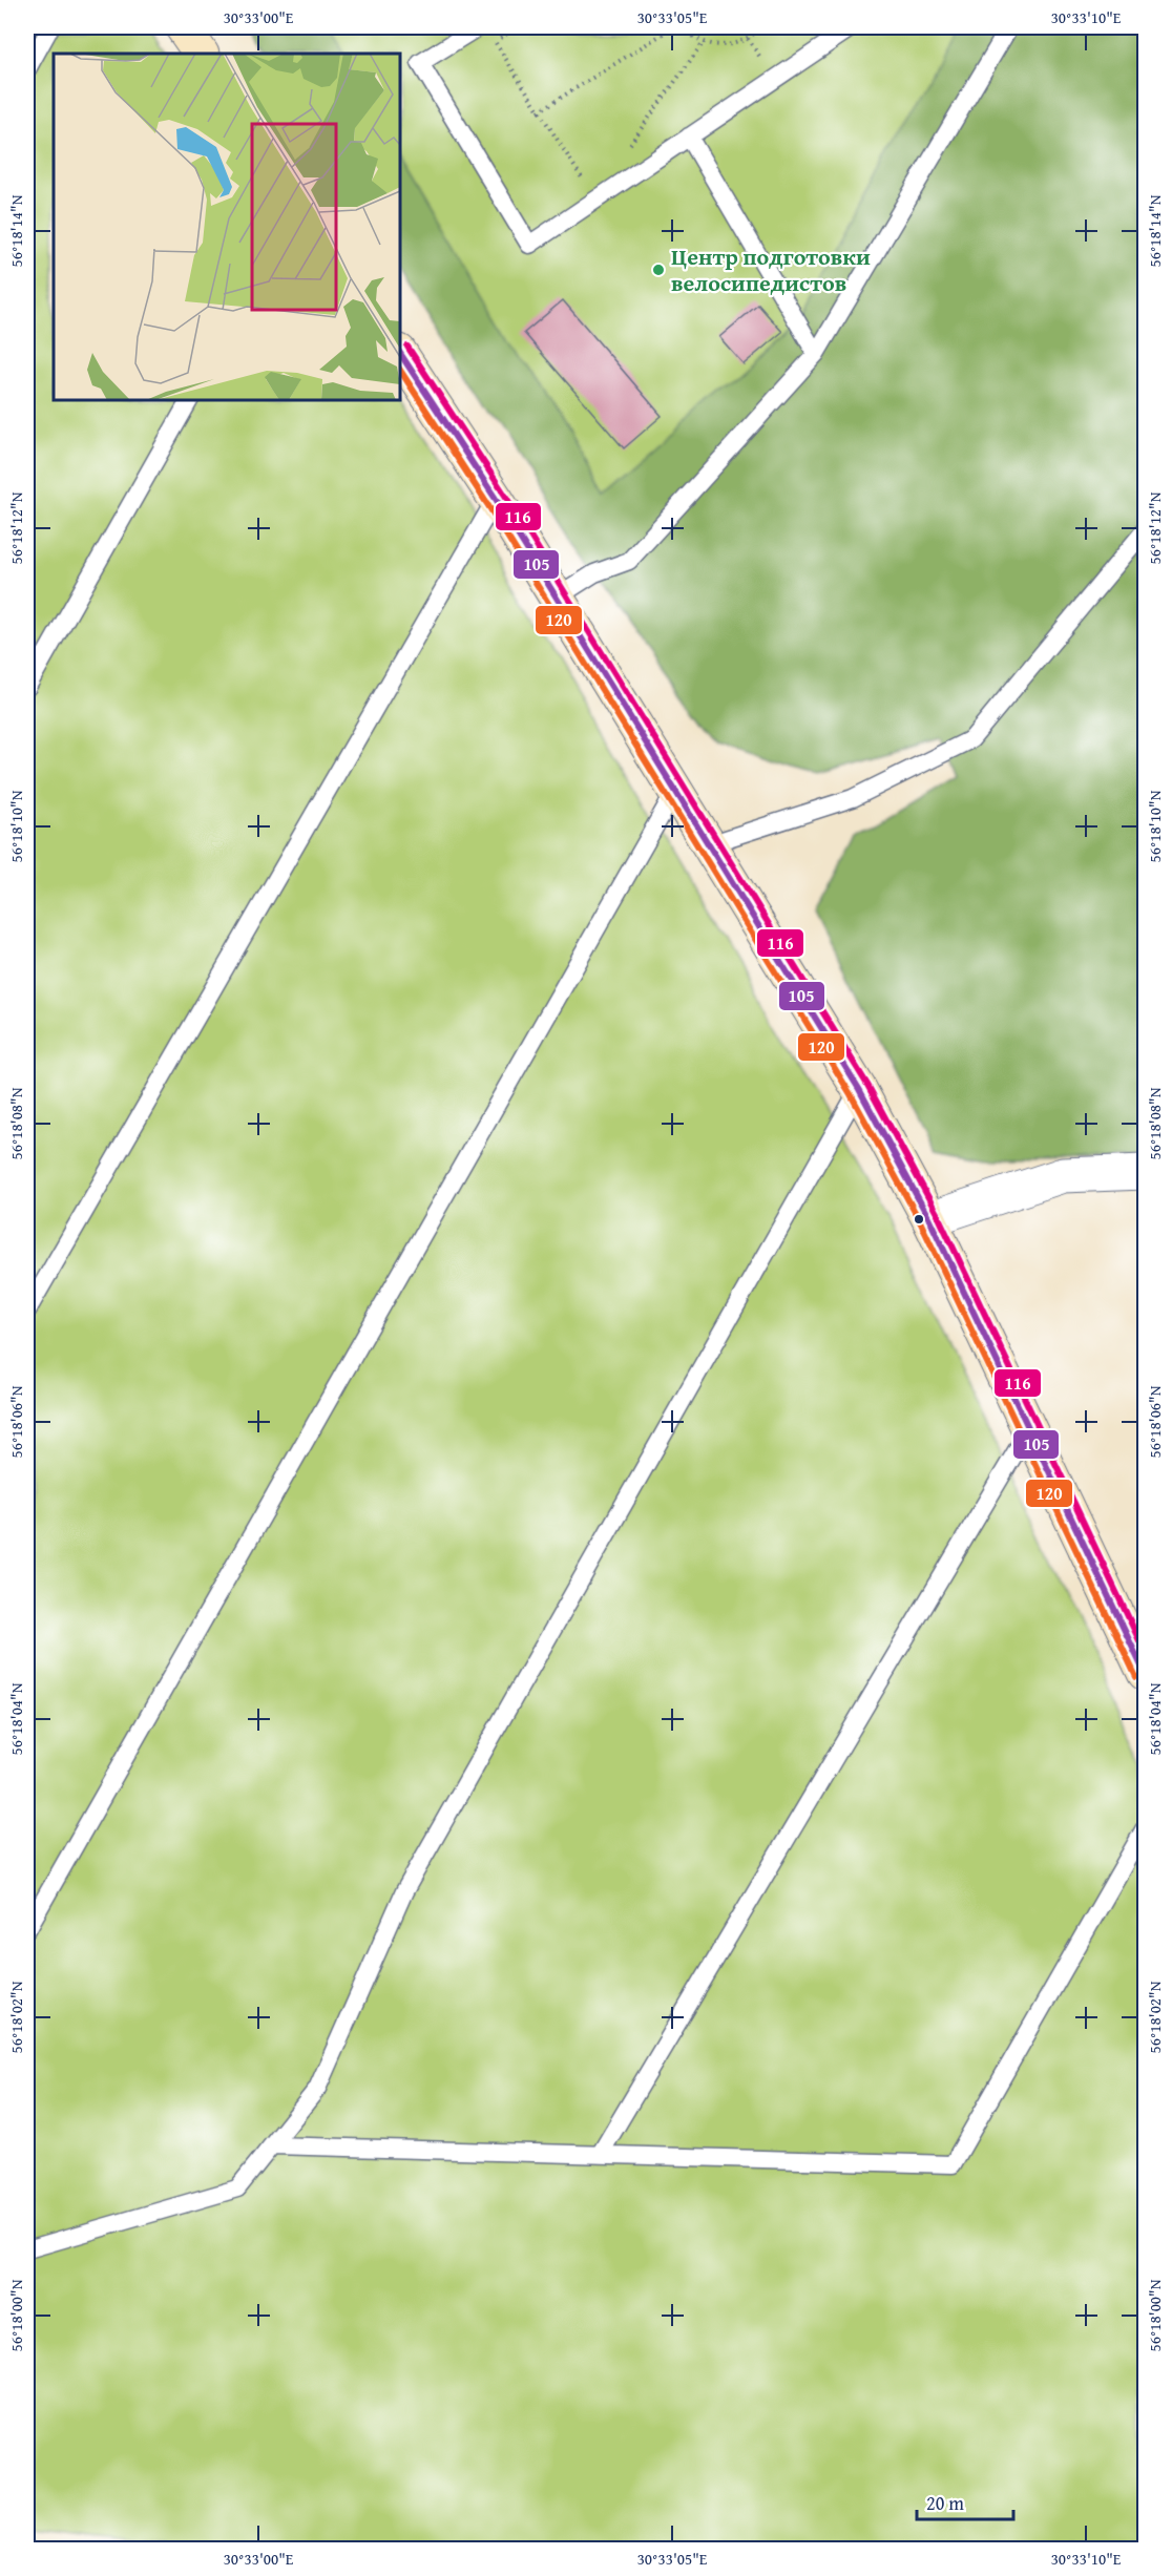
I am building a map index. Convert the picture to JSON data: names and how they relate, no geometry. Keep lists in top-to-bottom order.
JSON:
{
  "places": ["Центр подготовки велосипедистов"],
  "lines": ["transit line 116", "transit line 105", "transit line 120"],
  "scale_bar": "20 m",
  "coordinates": [
    "30°33'00\"E",
    "30°33'05\"E",
    "30°33'10\"E",
    "56°18'14\"N",
    "56°18'12\"N",
    "56°18'10\"N",
    "56°18'08\"N",
    "56°18'06\"N",
    "56°18'04\"N",
    "56°18'02\"N",
    "56°18'00\"N"
  ]
}
